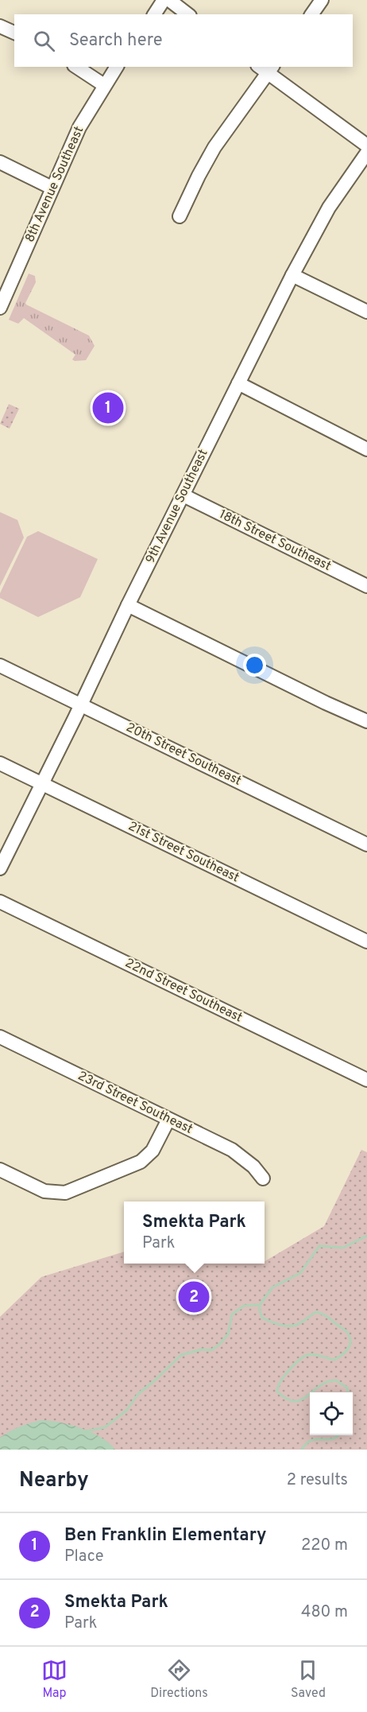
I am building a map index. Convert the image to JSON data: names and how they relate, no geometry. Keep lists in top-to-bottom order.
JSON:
{
  "streets": {
    "street": [
      "8th Avenue Southeast",
      "9th Avenue Southeast",
      "18th Street Southeast",
      "20th Street Southeast",
      "21st Street Southeast",
      "22nd Street Southeast",
      "23rd Street Southeast"
    ]
  },
  "crossings": [
    ["9th Avenue Southeast", "18th Street Southeast"],
    ["9th Avenue Southeast", "20th Street Southeast"],
    ["9th Avenue Southeast", "21st Street Southeast"]
  ],
  "page": {
    "search": "Search here",
    "pins": ["1", "2"],
    "popup": ["Smekta Park", "Park"],
    "heading": ["Nearby", "2 results"],
    "list": [
      {
        "mark": "1",
        "name": "Ben Franklin Elementary",
        "note": "Place",
        "value": "220 m"
      },
      {
        "mark": "2",
        "name": "Smekta Park",
        "note": "Park",
        "value": "480 m"
      }
    ],
    "nav": ["Map", "Directions", "Saved"]
  }
}
